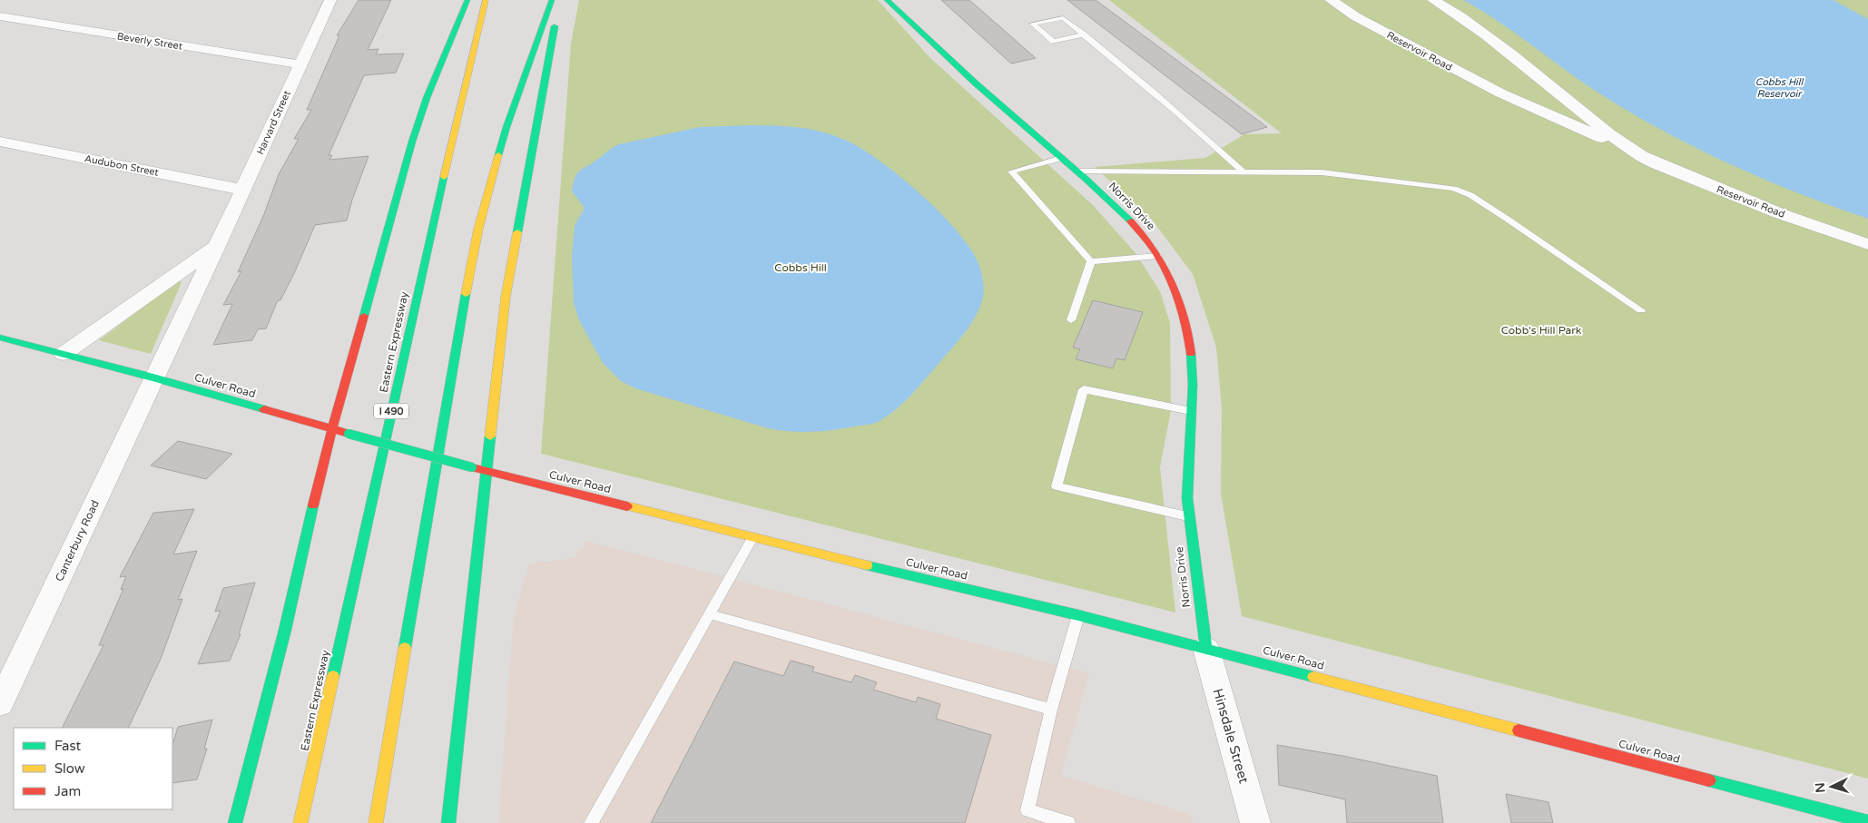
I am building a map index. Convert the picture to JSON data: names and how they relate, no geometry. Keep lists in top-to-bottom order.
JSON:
{
  "streets": {
    "main road": [
      "Norris Drive",
      "Eastern Expressway",
      "Culver Road",
      "I 490"
    ],
    "street": [
      "Beverly Street",
      "Reservoir Road",
      "Harvard Street",
      "Audubon Street",
      "Canterbury Road",
      "Hinsdale Street"
    ]
  },
  "crossings": [
    ["Beverly Street", "Harvard Street"],
    ["Harvard Street", "Audubon Street"],
    ["Harvard Street", "Culver Road"],
    ["Harvard Street", "Canterbury Road"],
    ["Norris Drive", "Culver Road"],
    ["Norris Drive", "Hinsdale Street"],
    ["Culver Road", "Canterbury Road"],
    ["Culver Road", "Hinsdale Street"]
  ],
  "water": ["Cobbs Hill Reservoir"],
  "parks": ["Cobbs Hill", "Cobb's Hill Park"],
  "legend": ["Fast", "Slow", "Jam"],
  "north": "left"
}
